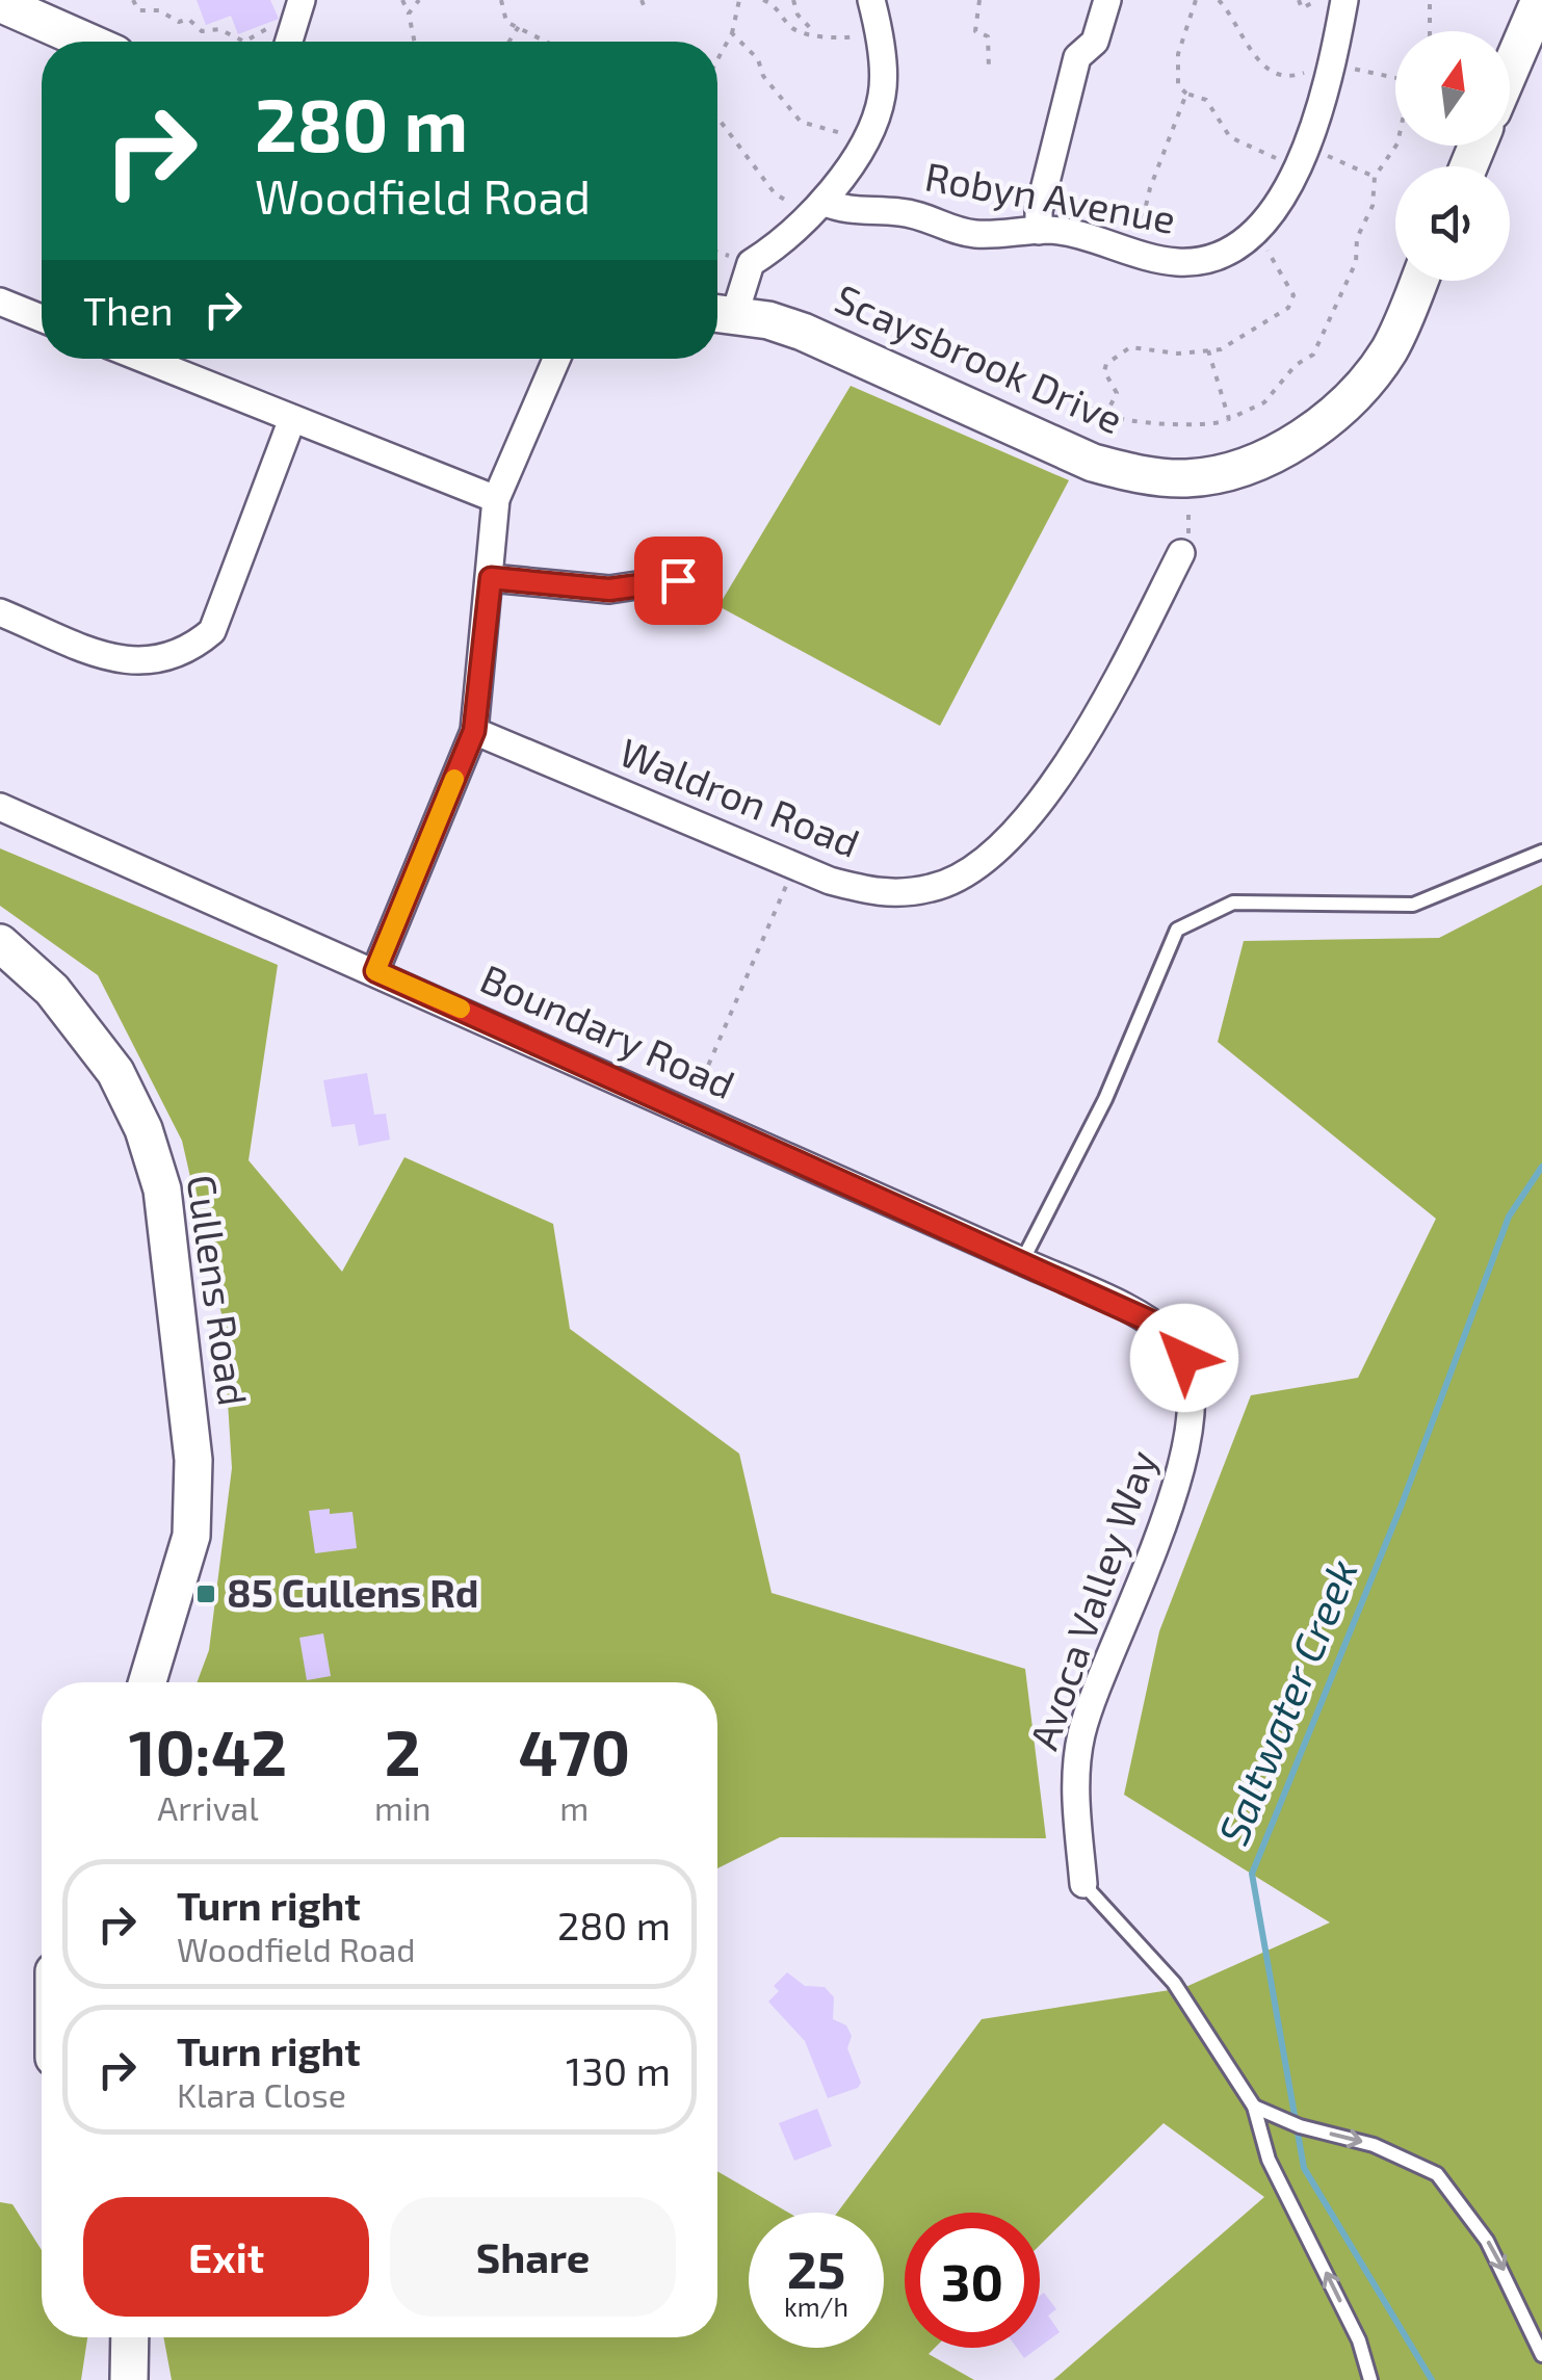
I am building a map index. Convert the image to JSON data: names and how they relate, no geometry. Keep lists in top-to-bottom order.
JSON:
{
  "streets": {
    "street": [
      "Robyn Avenue",
      "Scaysbrook Drive",
      "Waldron Road",
      "Boundary Road",
      "Cullens Road",
      "Avoca Valley Way"
    ]
  },
  "crossings": [
    ["Boundary Road", "Avoca Valley Way"]
  ],
  "water": ["Saltwater Creek"],
  "places": {
    "transit": ["85 Cullens Rd"]
  },
  "north": "top",
  "page": {
    "turn": ["280 m", "Woodfield Road"],
    "then": "Then",
    "eta": [
      "10:42",
      "Arrival",
      "2",
      "min",
      "470",
      "m"
    ],
    "list": [
      {
        "name": "Turn right",
        "note": "Woodfield Road",
        "value": "280 m"
      },
      {
        "name": "Turn right",
        "note": "Klara Close",
        "value": "130 m"
      }
    ],
    "buttons": ["Exit", "Share"],
    "speed": "25 km/h",
    "limit": "30"
  }
}
